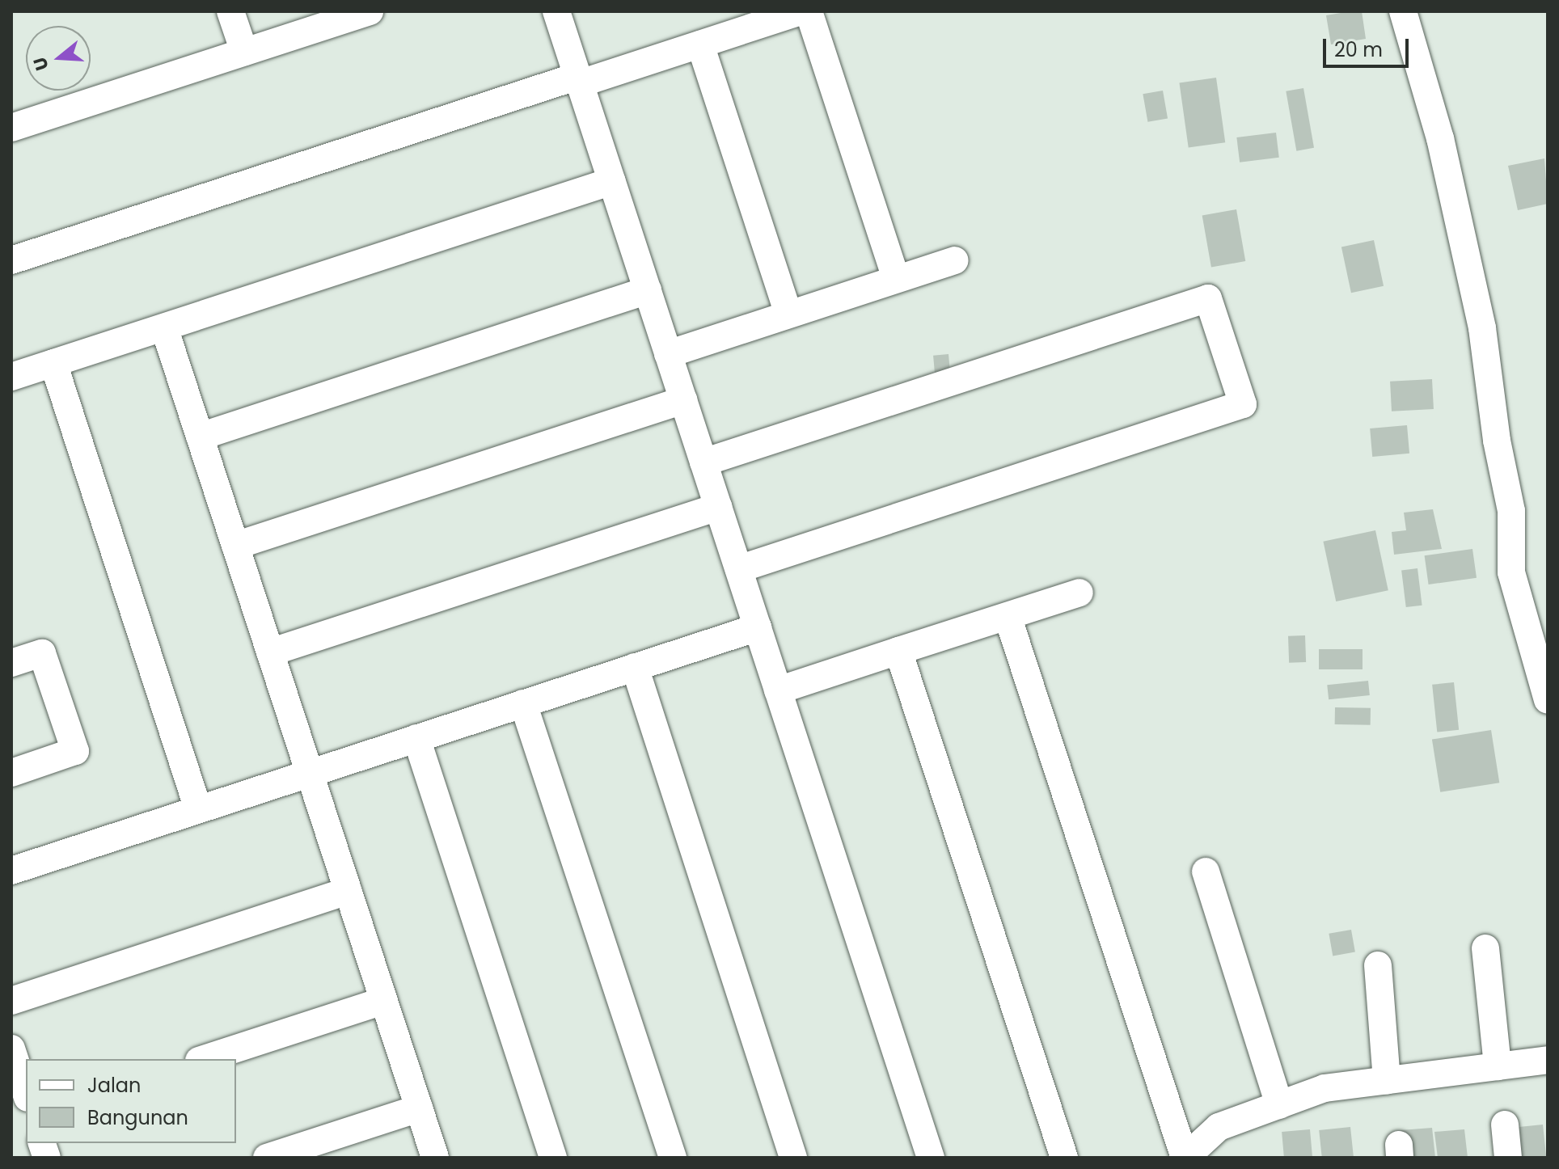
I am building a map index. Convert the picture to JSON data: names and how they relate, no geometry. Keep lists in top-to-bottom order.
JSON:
{
  "legend": ["Jalan", "Bangunan"],
  "scale_bar": "20 m",
  "north": "left"
}
